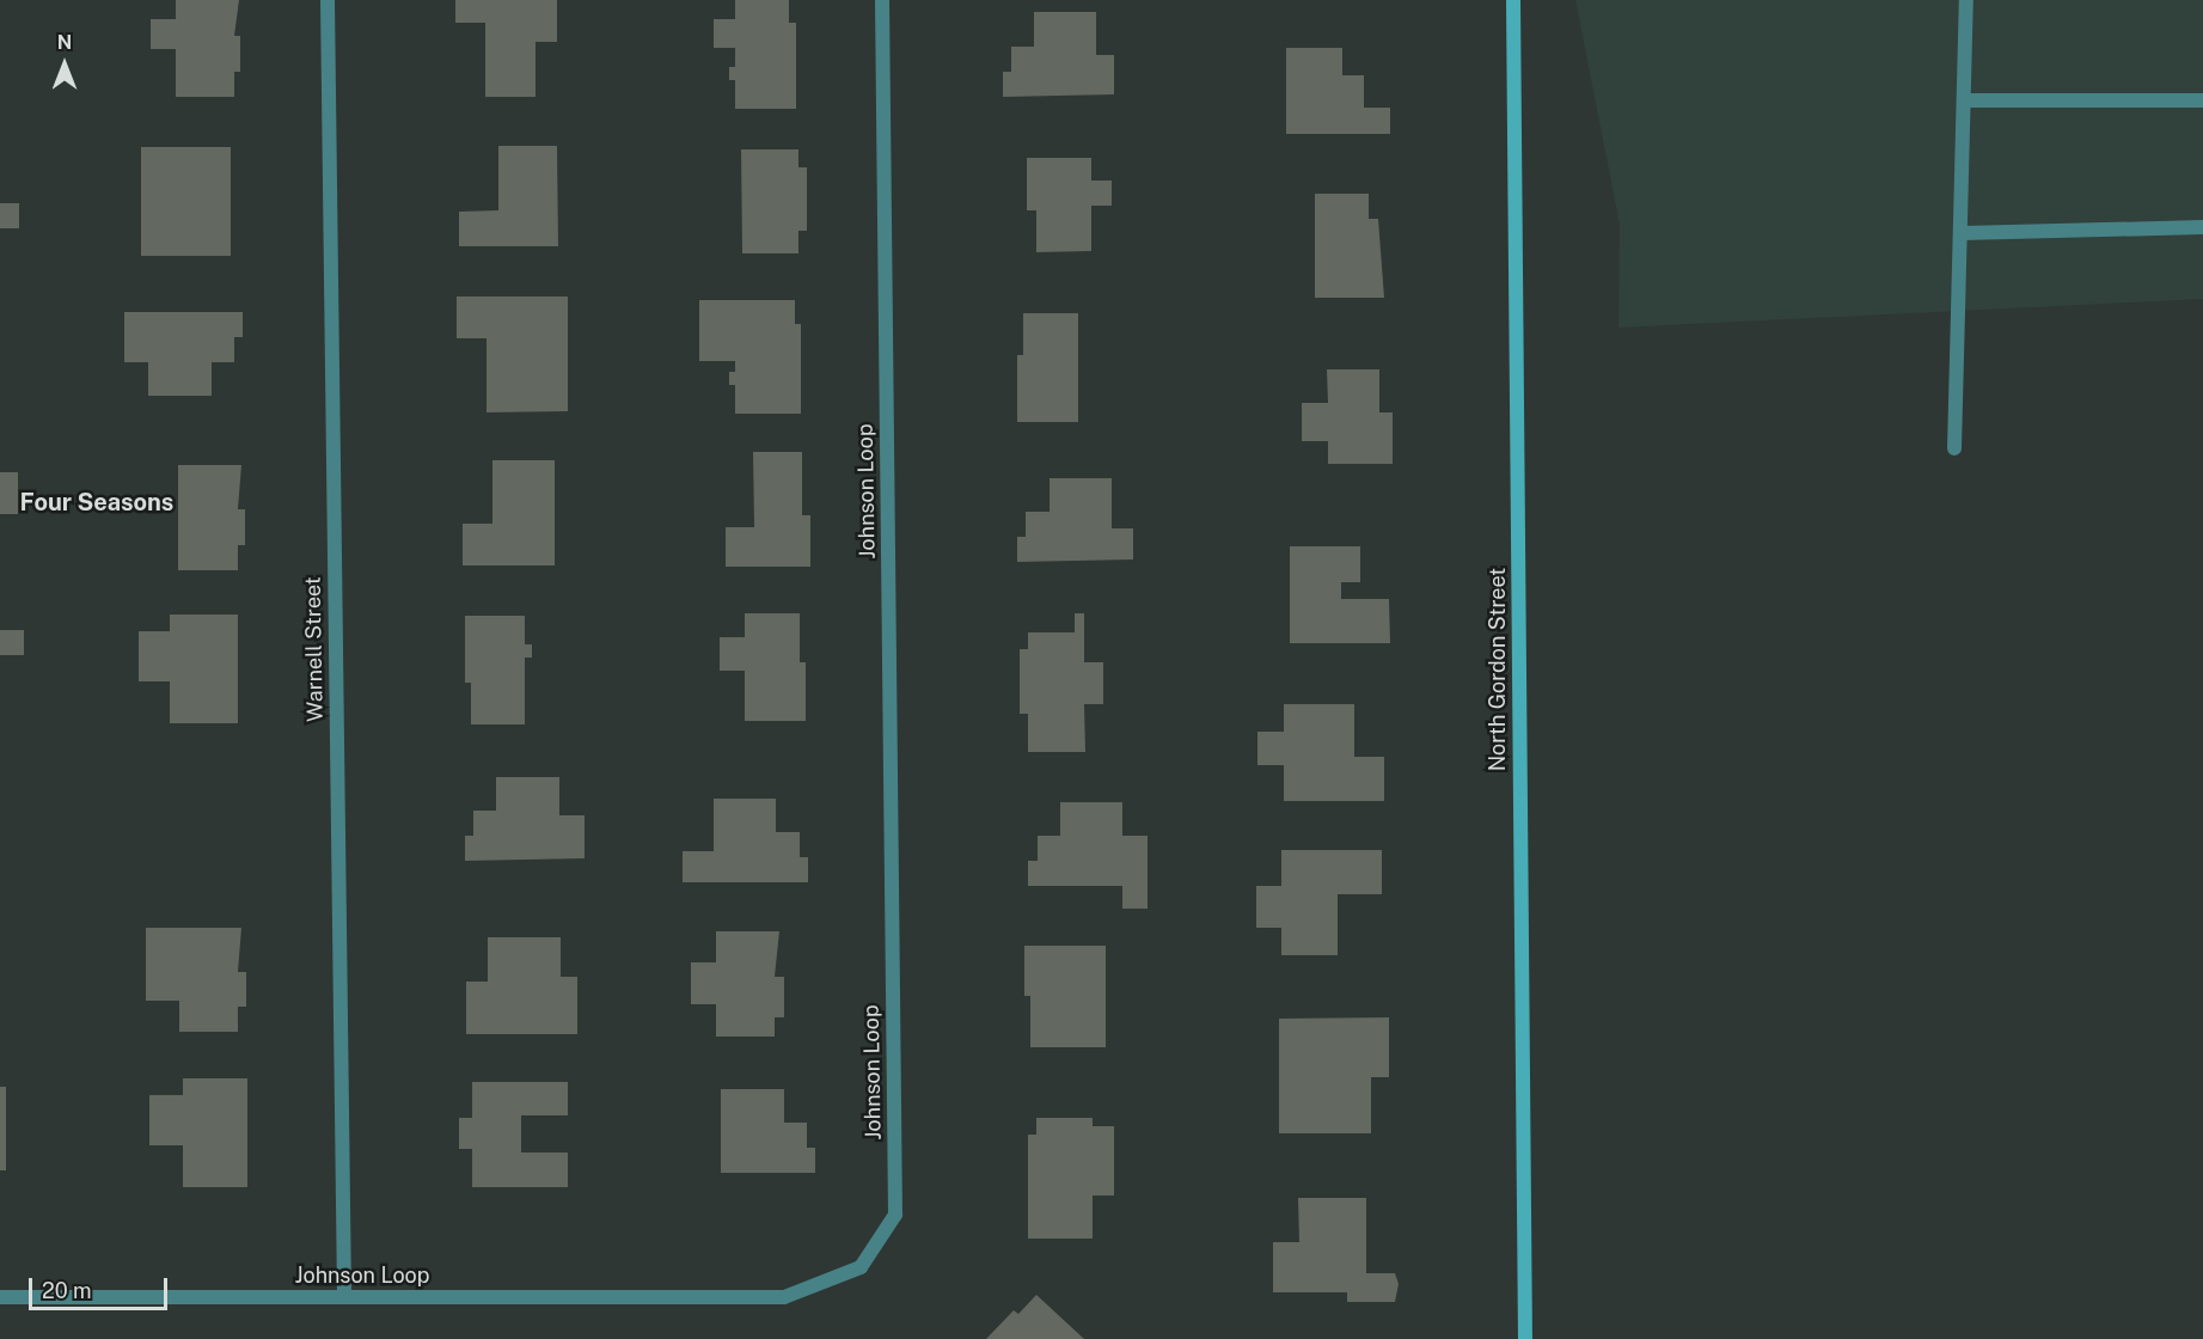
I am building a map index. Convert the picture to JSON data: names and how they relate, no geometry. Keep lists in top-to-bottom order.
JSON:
{
  "streets": {
    "street": ["Johnson Loop", "Warnell Street", "North Gordon Street"]
  },
  "crossings": [
    ["Johnson Loop", "Warnell Street"]
  ],
  "districts": ["Four Seasons"],
  "scale_bar": "20 m",
  "north": "top"
}
